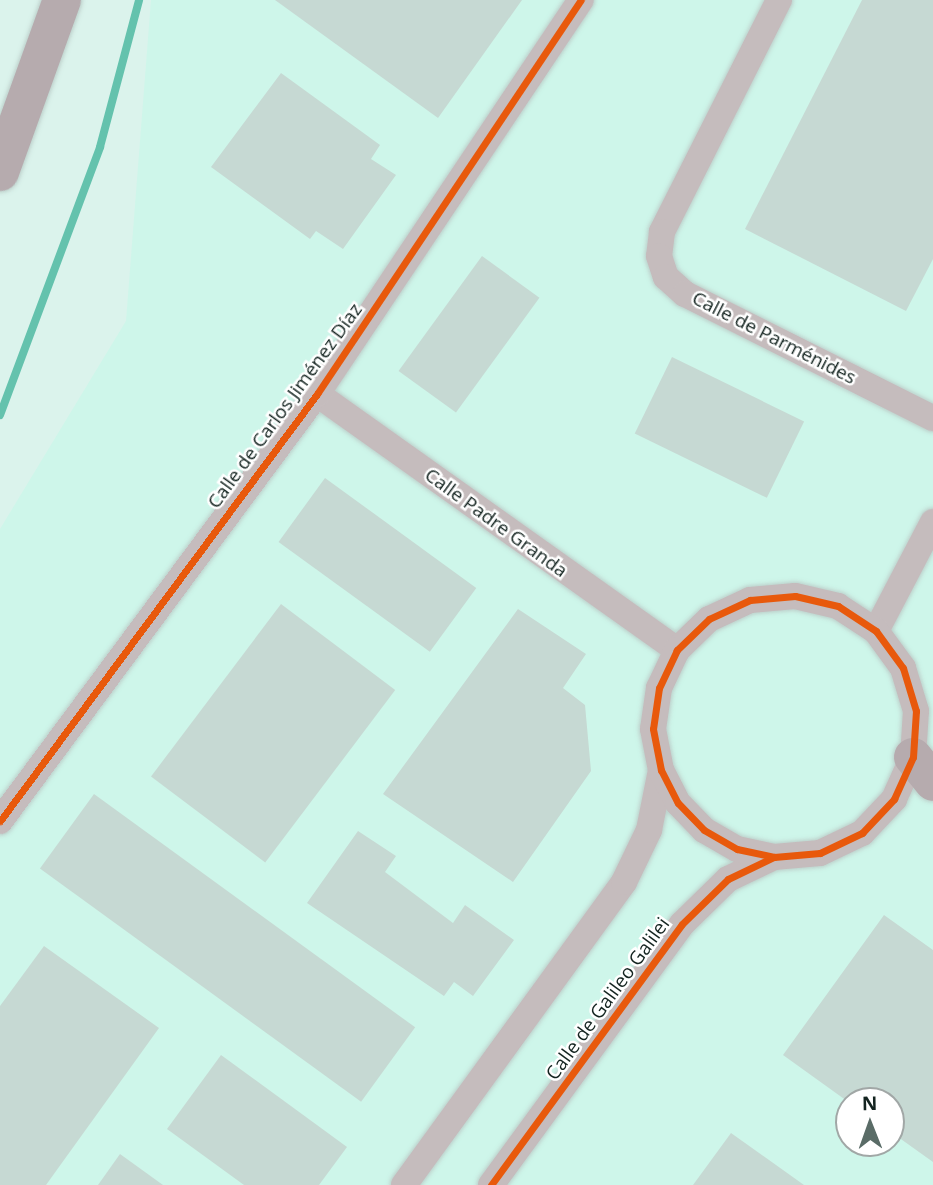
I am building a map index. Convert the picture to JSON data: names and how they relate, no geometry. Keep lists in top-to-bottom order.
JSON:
{
  "streets": {
    "street": [
      "Calle de Parménides",
      "Calle de Carlos Jiménez Díaz",
      "Calle Padre Granda",
      "Calle de Galileo Galilei"
    ]
  },
  "crossings": [
    ["Calle de Carlos Jiménez Díaz", "Calle Padre Granda"]
  ],
  "north": "top"
}
